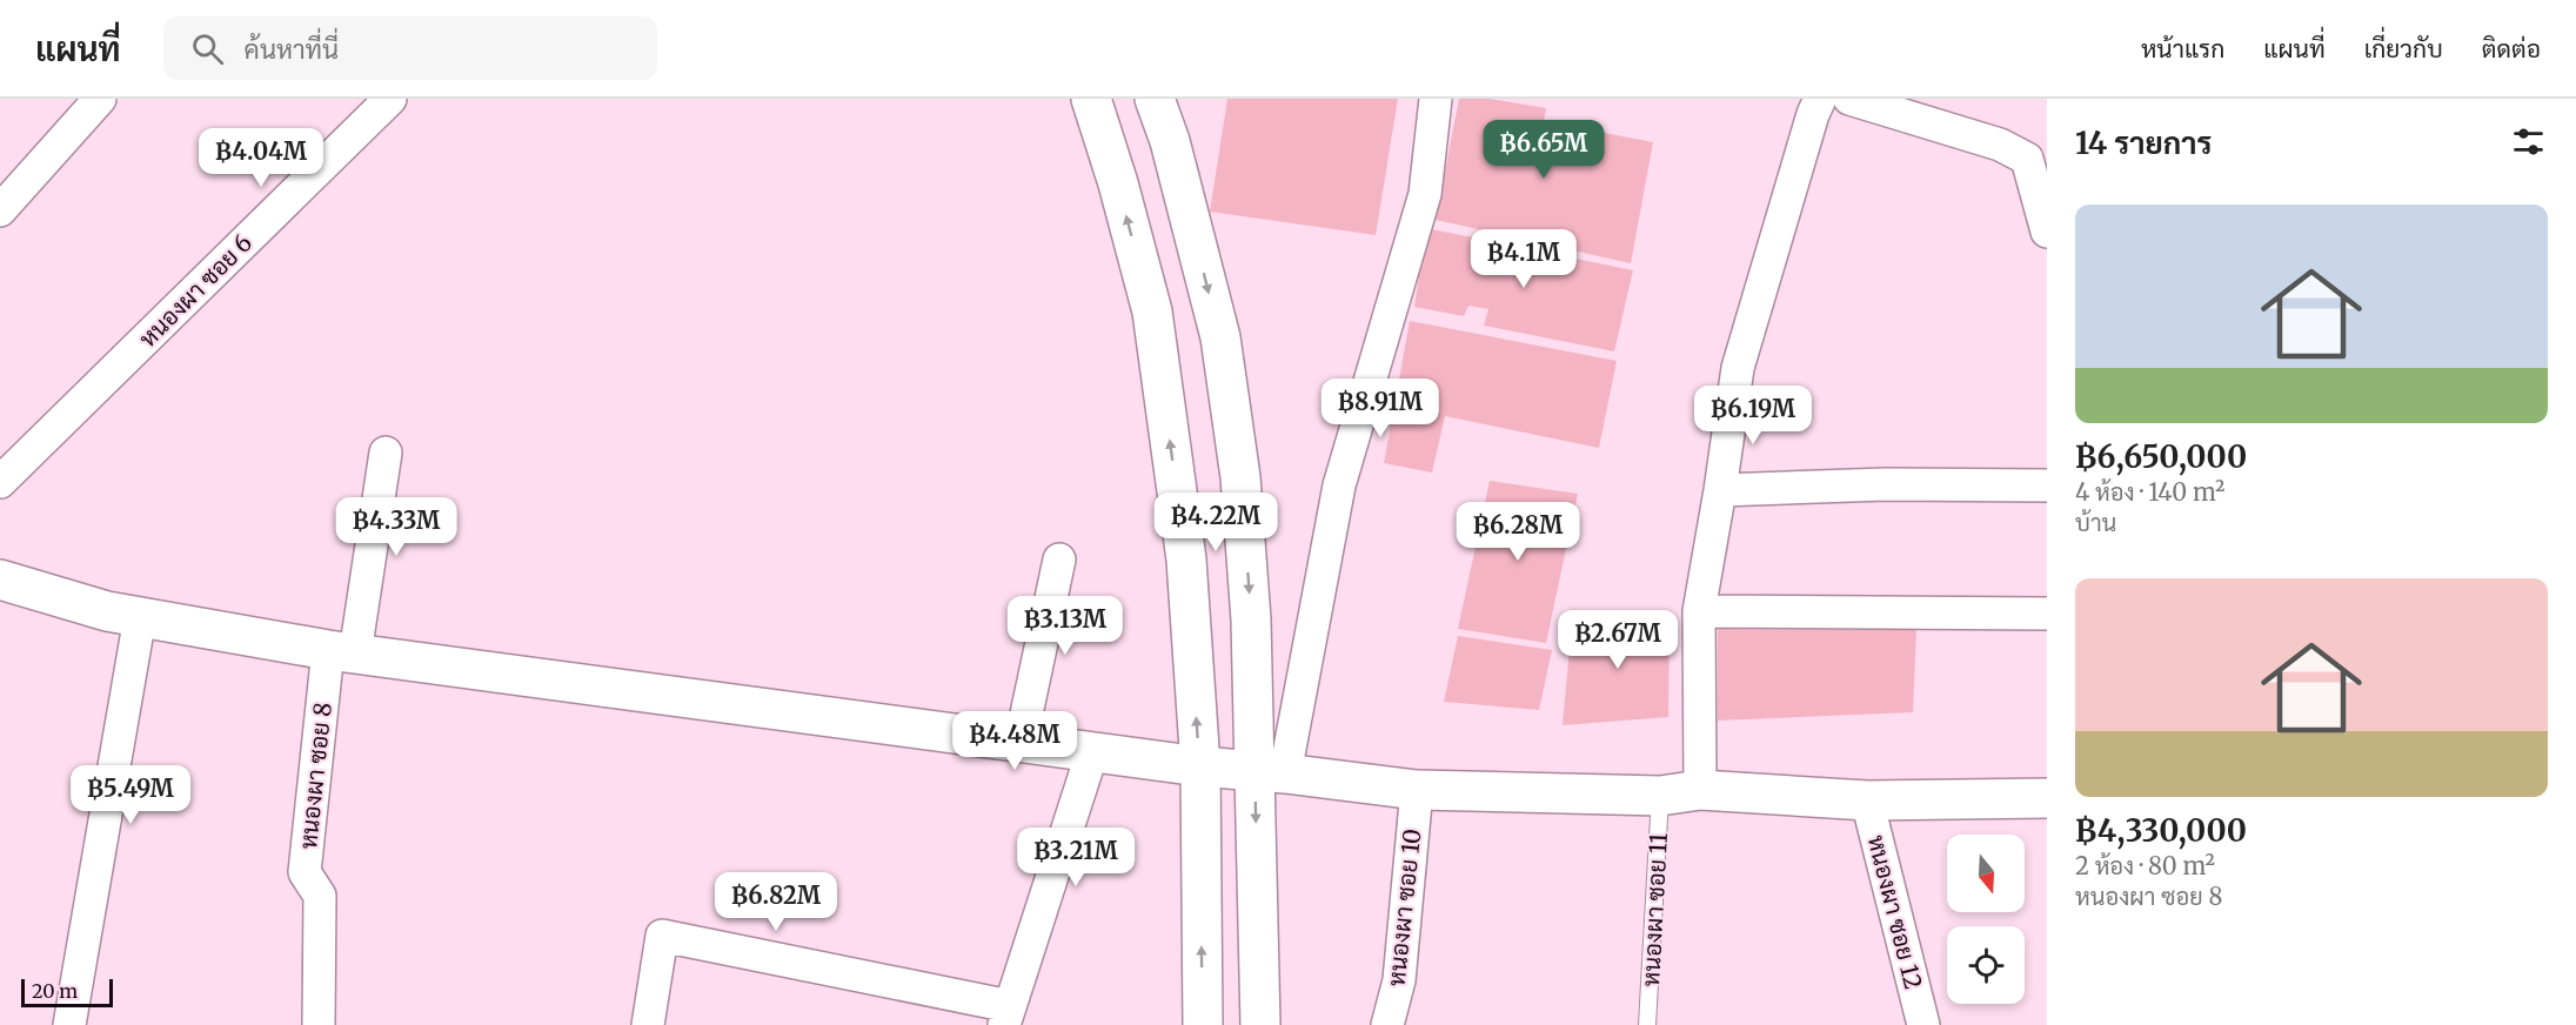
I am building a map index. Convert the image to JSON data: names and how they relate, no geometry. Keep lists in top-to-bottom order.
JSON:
{
  "streets": {
    "street": [
      "หนองผา ซอย 6",
      "หนองผา ซอย 8",
      "หนองผา ซอย 10",
      "หนองผา ซอย 12"
    ],
    "lane": ["หนองผา ซอย 11"]
  },
  "scale_bar": "20 m",
  "north": "bottom",
  "page": {
    "header": "แผนที่",
    "search": "ค้นหาที่นี่",
    "nav": [
      "หน้าแรก",
      "แผนที่",
      "เกี่ยวกับ",
      "ติดต่อ"
    ],
    "heading": "14 รายการ",
    "price": [
      "฿6.65M",
      "฿4.04M",
      "฿4.1M",
      "฿8.91M",
      "฿6.19M",
      "฿4.22M",
      "฿4.33M",
      "฿6.28M",
      "฿3.13M",
      "฿2.67M",
      "฿4.48M",
      "฿5.49M",
      "฿3.21M",
      "฿6.82M"
    ],
    "list": [
      {
        "name": "฿6,650,000",
        "note": "4 ห้อง · 140 m² · บ้าน"
      },
      {
        "name": "฿4,330,000",
        "note": "2 ห้อง · 80 m² · หนองผา ซอย 8"
      }
    ],
    "scale": "20 m"
  }
}
